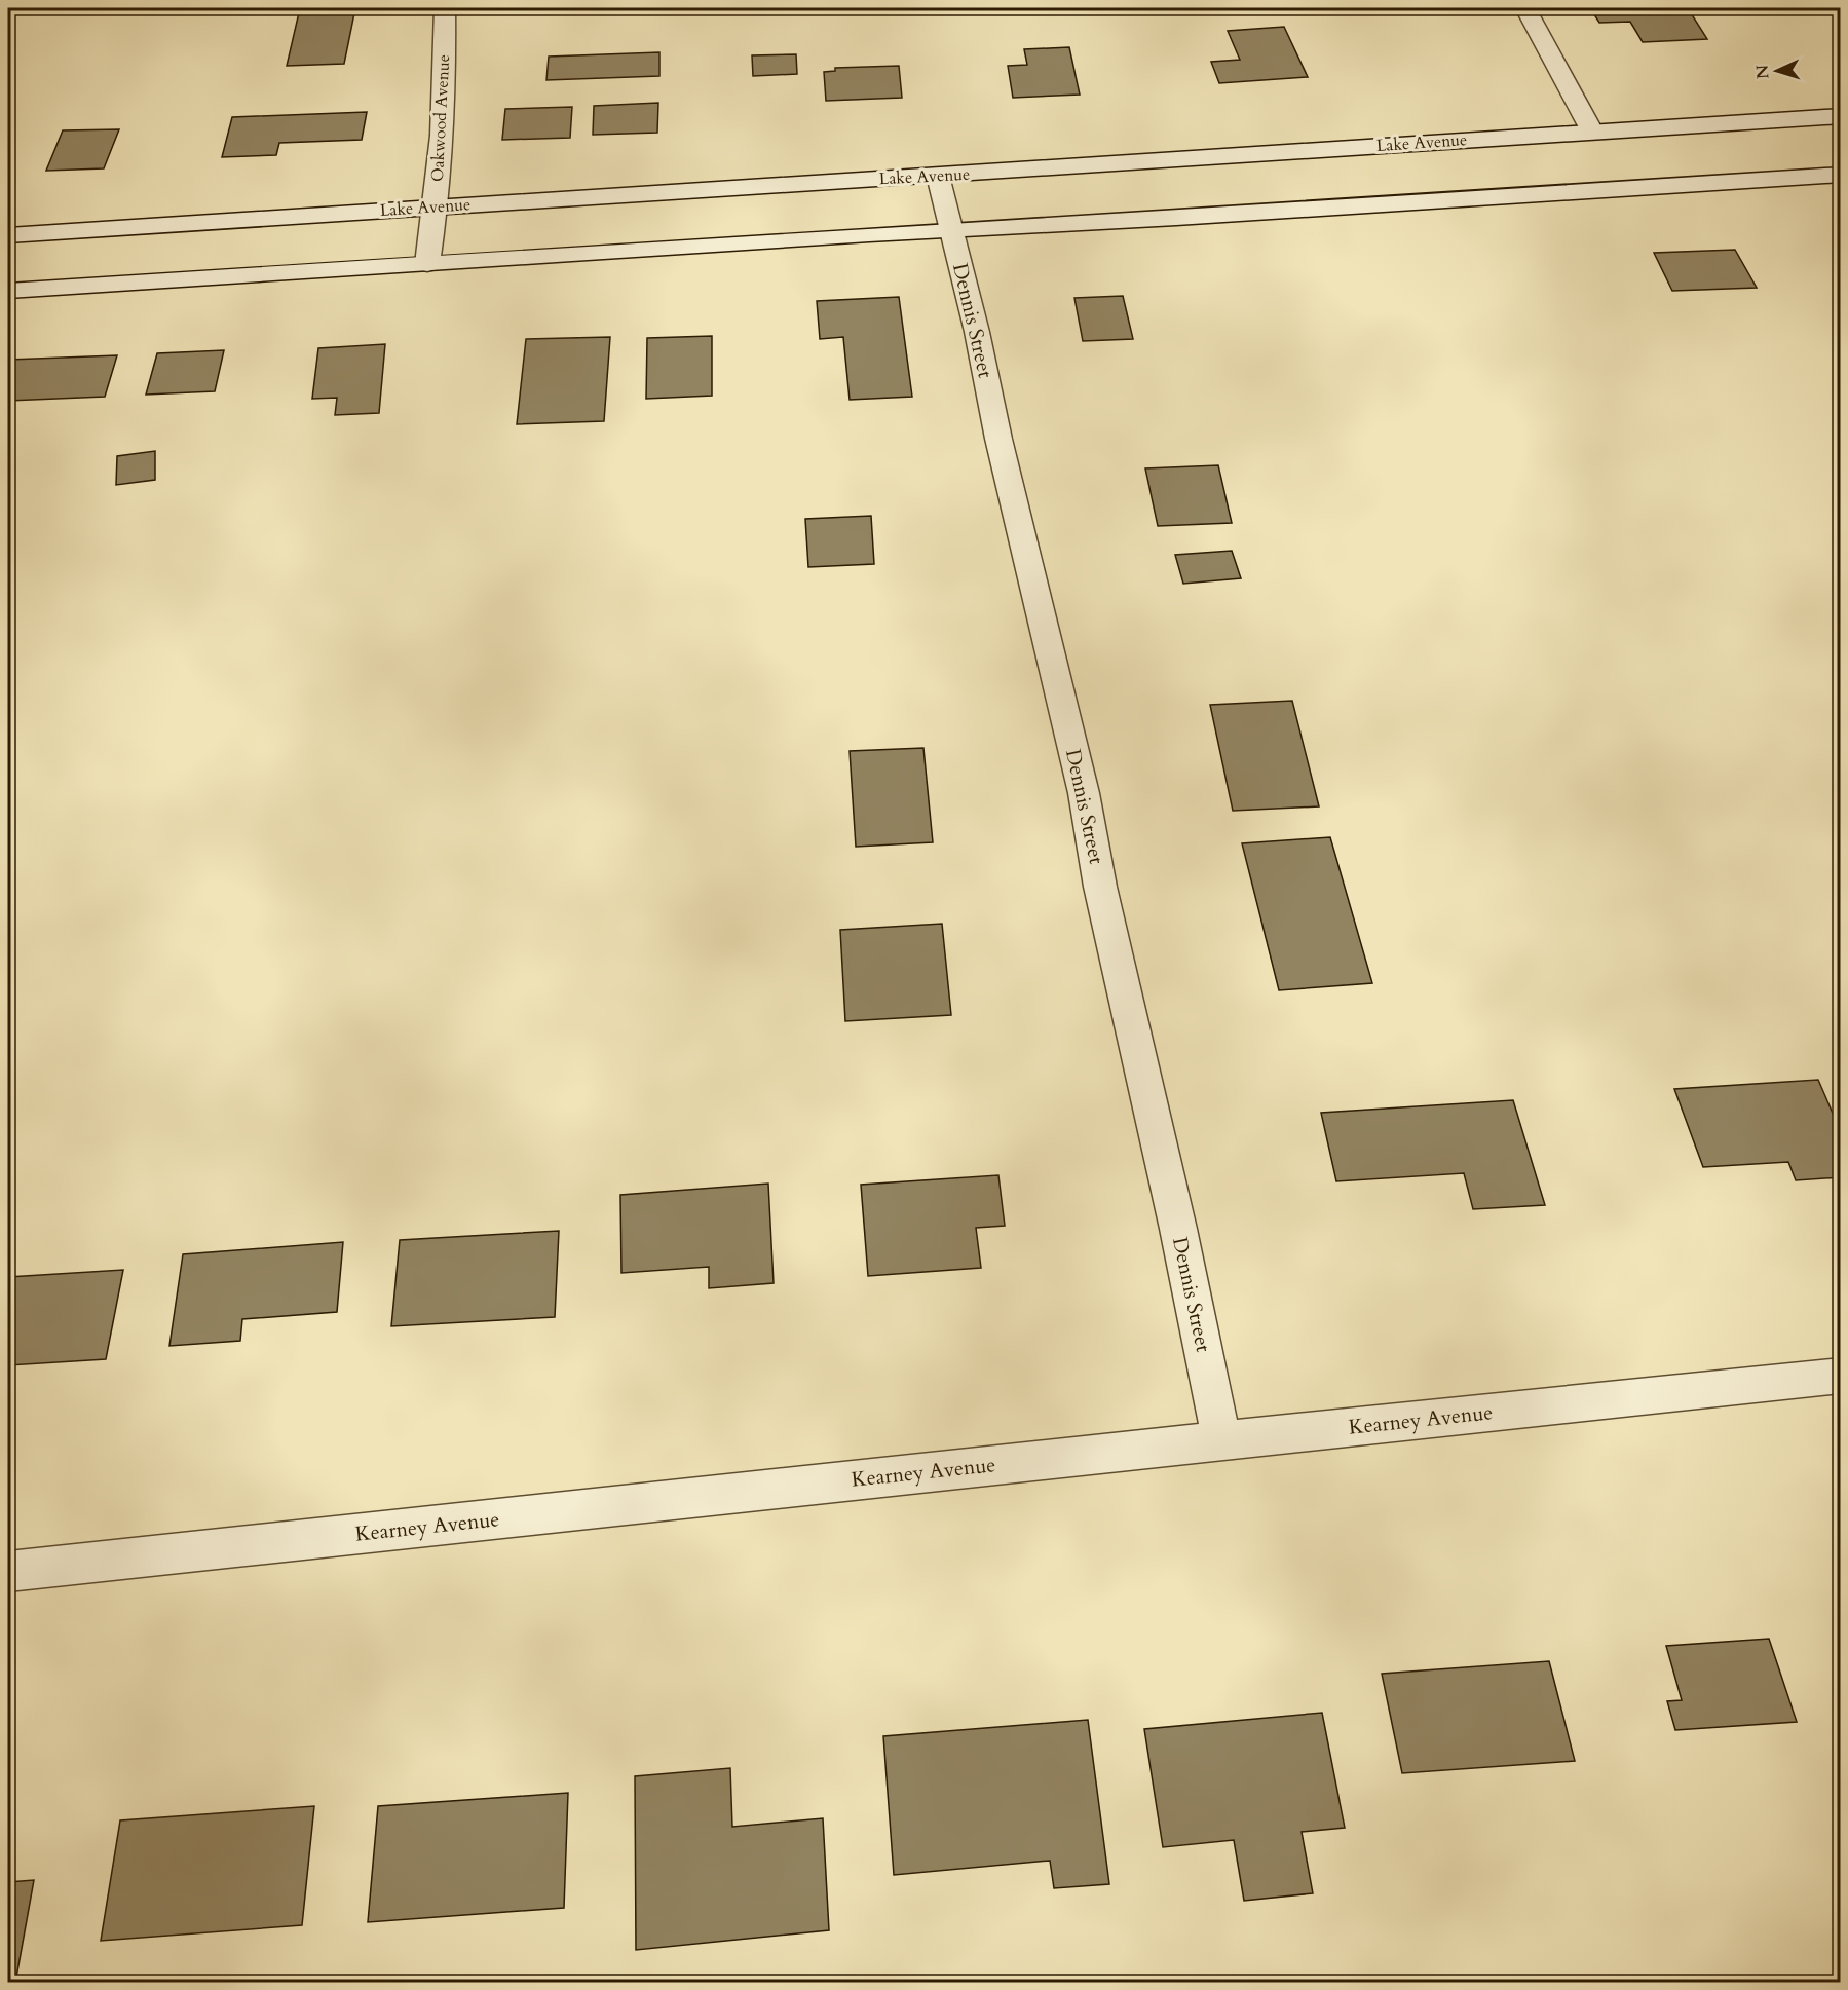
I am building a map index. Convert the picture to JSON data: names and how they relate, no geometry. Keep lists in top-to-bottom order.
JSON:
{
  "streets": {
    "main road": [
      "Oakwood Avenue",
      "Lake Avenue",
      "Dennis Street",
      "Kearney Avenue"
    ]
  },
  "crossings": [
    ["Oakwood Avenue", "Lake Avenue"],
    ["Lake Avenue", "Dennis Street"],
    ["Dennis Street", "Kearney Avenue"]
  ],
  "north": "left"
}
